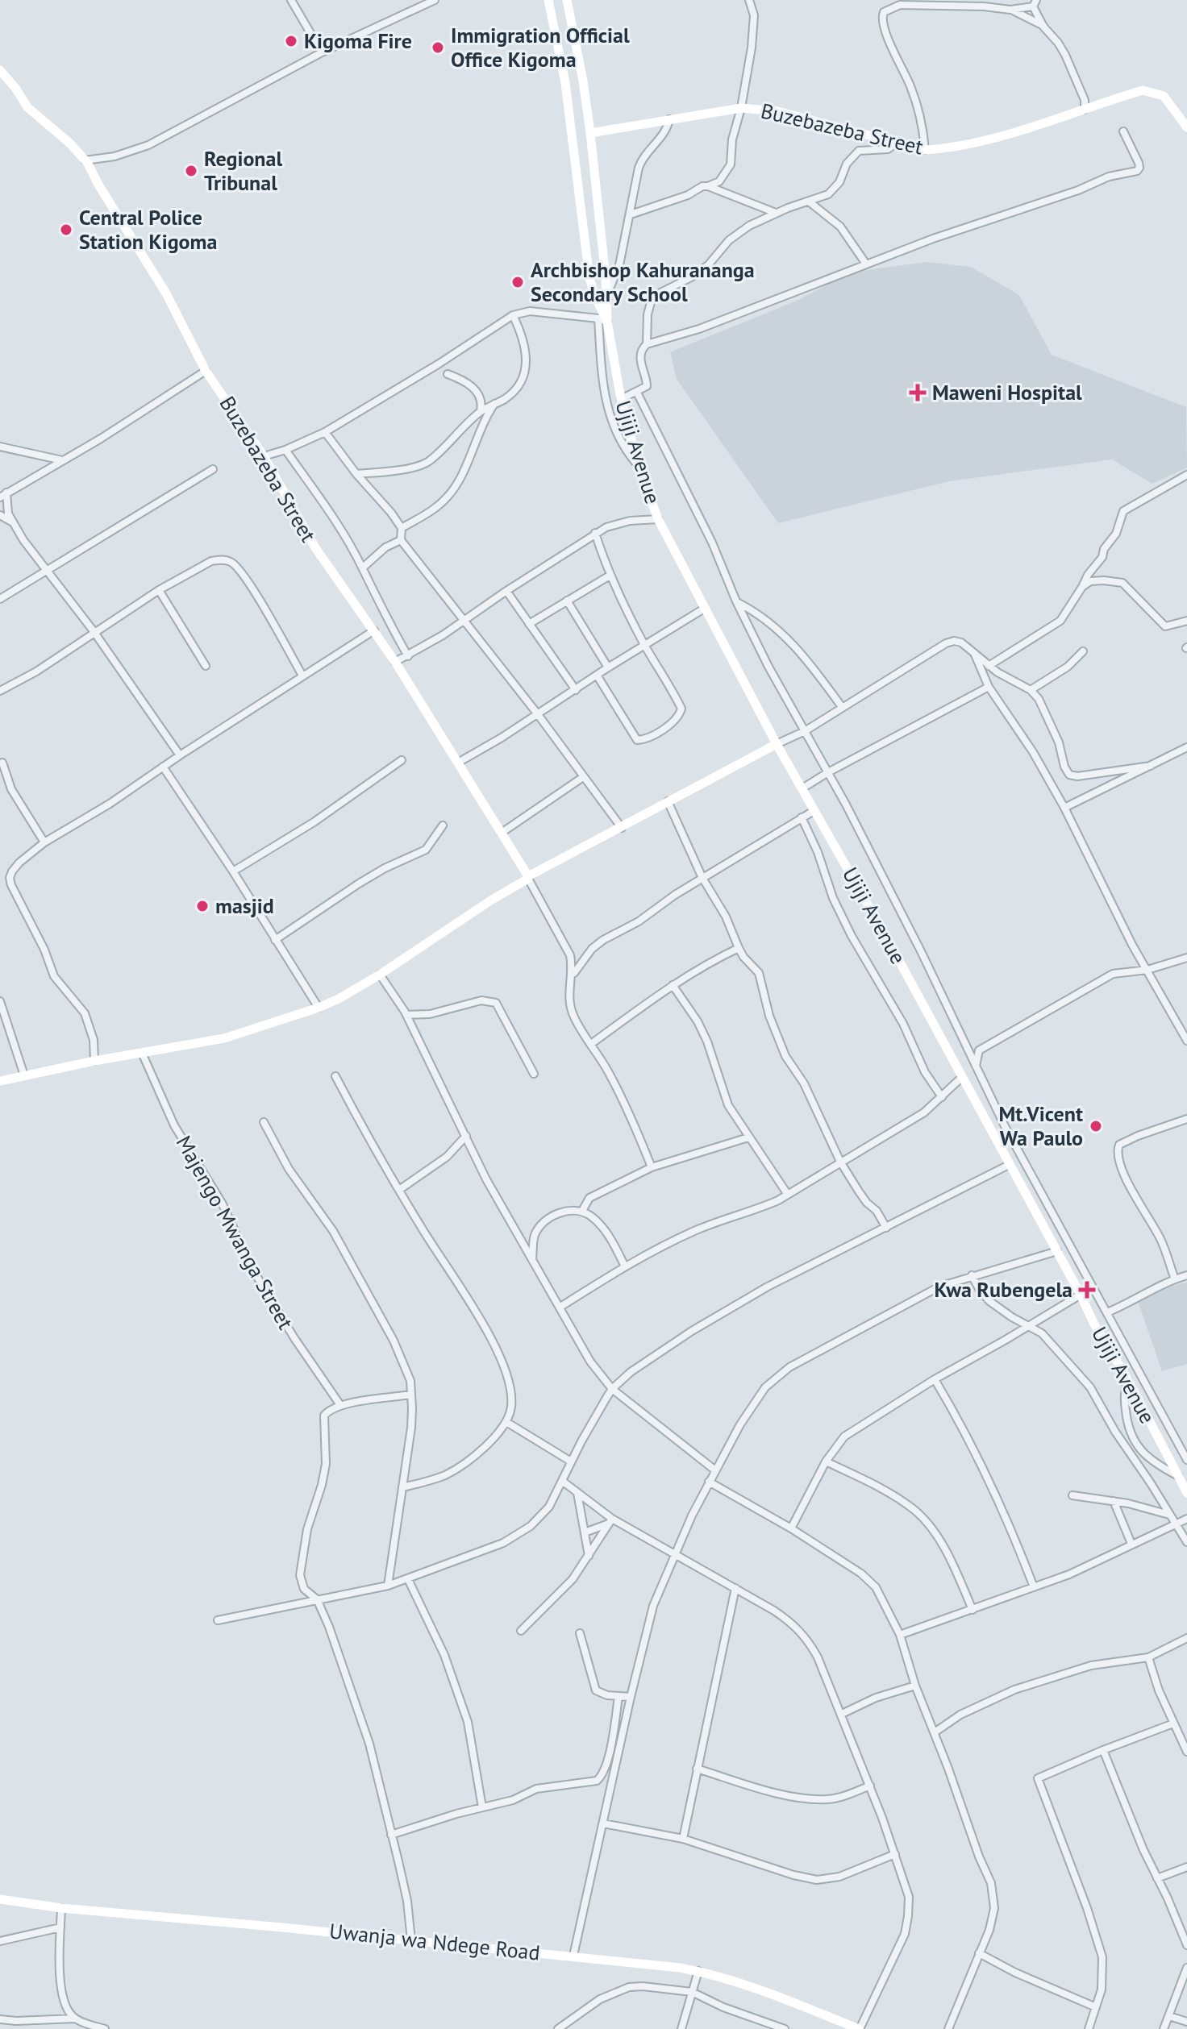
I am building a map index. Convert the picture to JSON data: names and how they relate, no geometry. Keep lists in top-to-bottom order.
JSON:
{
  "streets": {
    "street": [
      "Buzebazeba Street",
      "Ujiji Avenue",
      "Majengo Mwanga Street",
      "Uwanja wa Ndege Road"
    ]
  },
  "crossings": [
    ["Buzebazeba Street", "Ujiji Avenue"]
  ],
  "places": {
    "other": [
      "Kigoma Fire",
      "Immigration Official Office Kigoma",
      "Regional Tribunal",
      "Central Police Station Kigoma",
      "Archbishop Kahurananga Secondary School",
      "masjid",
      "Mt.Vicent Wa Paulo"
    ],
    "health": ["Maweni Hospital", "Kwa Rubengela"]
  }
}
